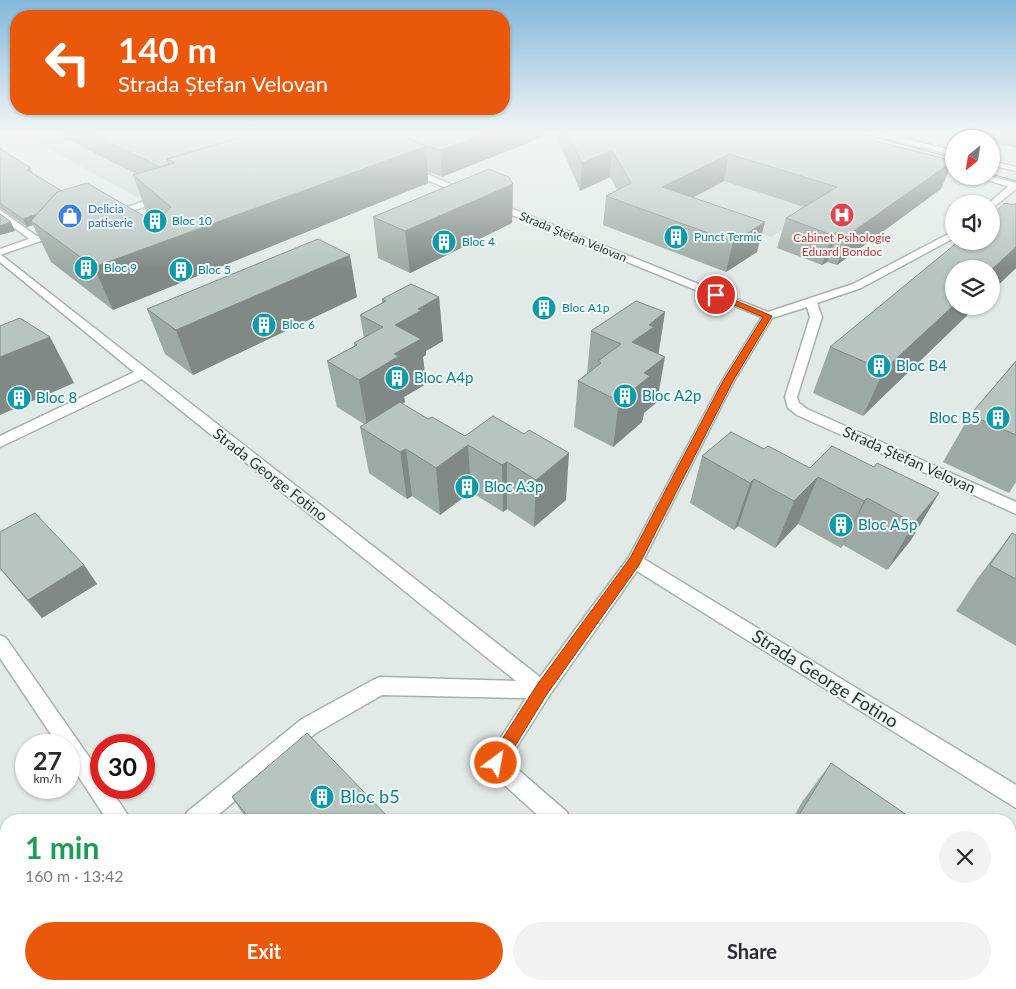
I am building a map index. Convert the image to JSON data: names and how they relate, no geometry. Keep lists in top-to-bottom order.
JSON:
{
  "streets": {
    "street": ["Strada Ștefan Velovan", "Strada George Fotino"]
  },
  "places": {
    "hospital": ["Cabinet Psihologie Eduard Bondoc"],
    "shop": ["Delicia patiserie"],
    "building": [
      "Bloc 10",
      "Punct Termic",
      "Bloc 4",
      "Bloc 9",
      "Bloc 5",
      "Bloc A1p",
      "Bloc 6",
      "Bloc B4",
      "Bloc A4p",
      "Bloc A2p",
      "Bloc 8",
      "Bloc B5",
      "Bloc A3p",
      "Bloc A5p",
      "Bloc b5"
    ]
  },
  "north": "bottom left",
  "page": {
    "turn": ["140 m", "Strada Ștefan Velovan"],
    "speed": "27 km/h",
    "limit": "30",
    "heading": ["1 min", "160 m · 13:42"],
    "buttons": ["Exit", "Share"]
  }
}
